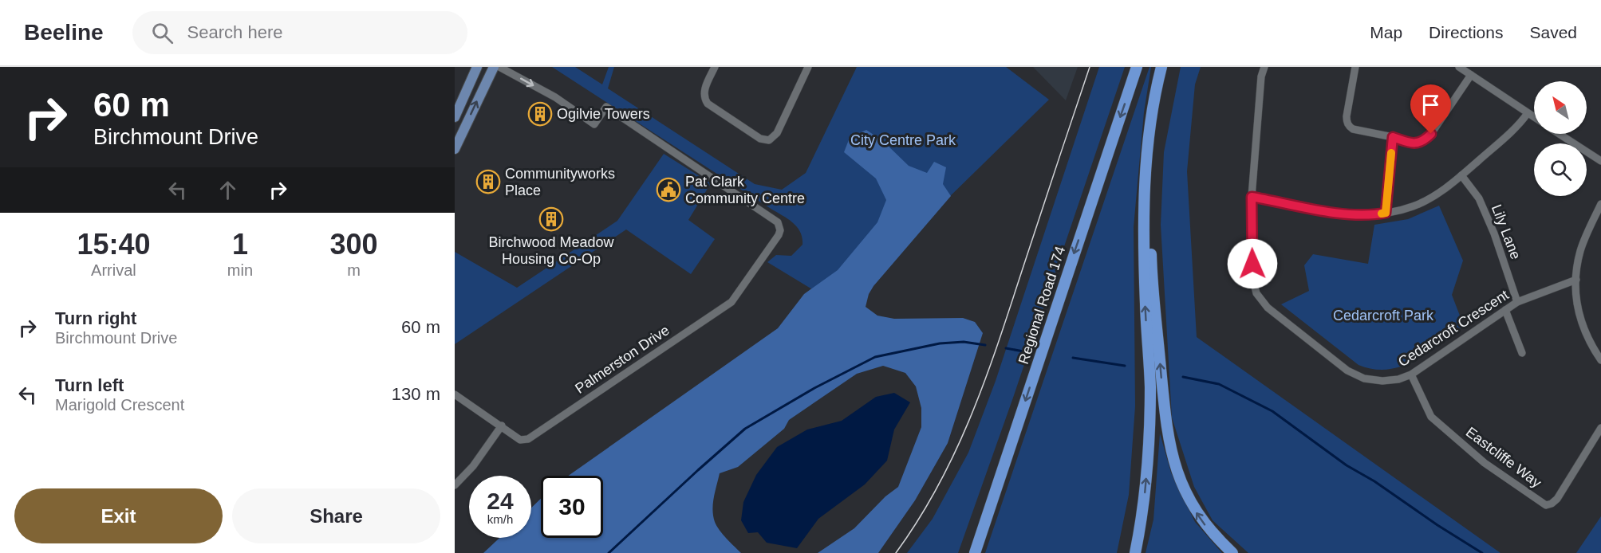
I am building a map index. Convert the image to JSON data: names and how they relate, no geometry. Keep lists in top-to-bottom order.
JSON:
{
  "streets": {
    "highway": ["Regional Road 174"],
    "street": [
      "Lily Lane",
      "Cedarcroft Crescent",
      "Palmerston Drive",
      "Eastcliffe Way"
    ]
  },
  "crossings": [
    ["Lily Lane", "Cedarcroft Crescent"],
    ["Cedarcroft Crescent", "Eastcliffe Way"]
  ],
  "parks": ["City Centre Park", "Cedarcroft Park"],
  "places": {
    "building": ["Ogilvie Towers", "Communityworks Place", "Birchwood Meadow Housing Co-Op"],
    "public building": ["Pat Clark Community Centre"]
  },
  "north": "top left",
  "page": {
    "header": "Beeline",
    "search": "Search here",
    "nav": ["Map", "Directions", "Saved"],
    "turn": ["60 m", "Birchmount Drive"],
    "eta": [
      "15:40",
      "Arrival",
      "1",
      "min",
      "300",
      "m"
    ],
    "list": [
      {
        "name": "Turn right",
        "note": "Birchmount Drive",
        "value": "60 m"
      },
      {
        "name": "Turn left",
        "note": "Marigold Crescent",
        "value": "130 m"
      }
    ],
    "speed": "24 km/h",
    "limit": "30",
    "buttons": ["Exit", "Share"]
  }
}
